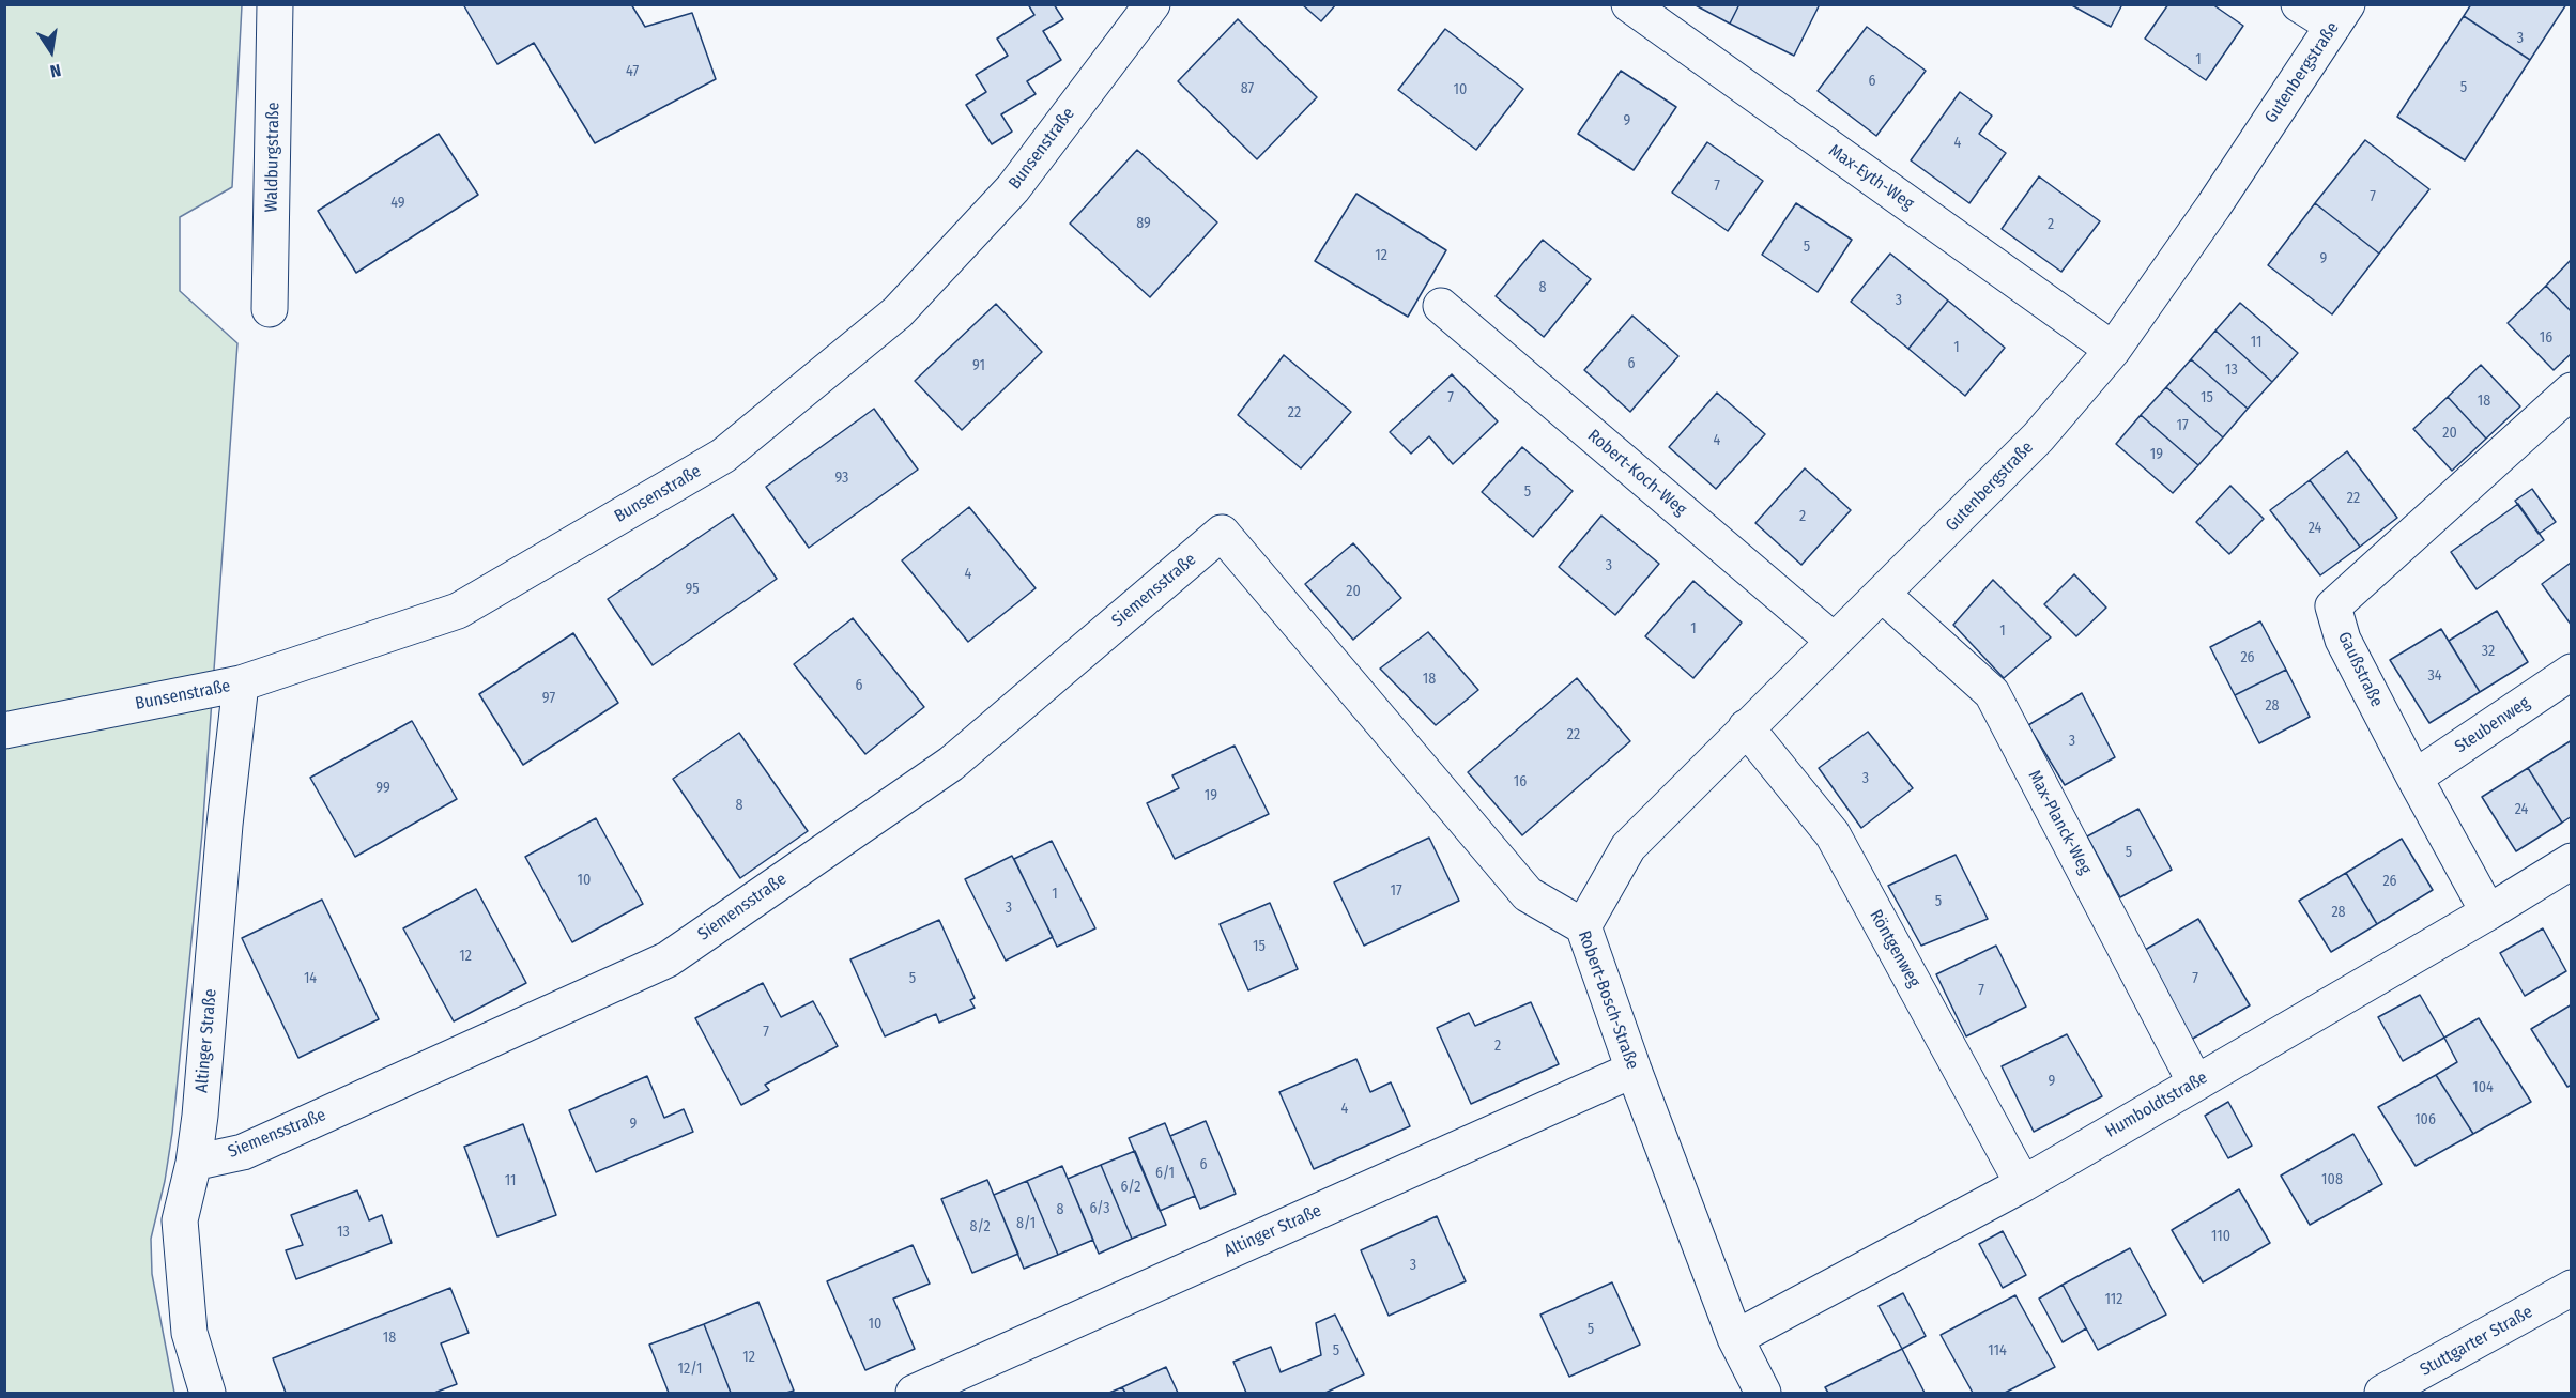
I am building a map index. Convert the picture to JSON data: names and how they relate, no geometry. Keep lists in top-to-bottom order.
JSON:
{
  "streets": {
    "street": [
      "Gutenbergstraße",
      "Bunsenstraße",
      "Waldburgstraße",
      "Max-Eyth-Weg",
      "Robert-Koch-Weg",
      "Siemensstraße",
      "Gaußstraße",
      "Steubenweg",
      "Max-Planck-Weg",
      "Röntgenweg",
      "Robert-Bosch-Straße",
      "Altinger Straße",
      "Humboldtstraße",
      "Stuttgarter Straße"
    ]
  },
  "crossings": [
    ["Gutenbergstraße", "Max-Eyth-Weg"],
    ["Gutenbergstraße", "Robert-Koch-Weg"],
    ["Gutenbergstraße", "Max-Planck-Weg"],
    ["Gutenbergstraße", "Röntgenweg"],
    ["Gutenbergstraße", "Robert-Bosch-Straße"],
    ["Bunsenstraße", "Altinger Straße"],
    ["Siemensstraße", "Robert-Bosch-Straße"],
    ["Siemensstraße", "Altinger Straße"],
    ["Gaußstraße", "Steubenweg"],
    ["Gaußstraße", "Humboldtstraße"],
    ["Max-Planck-Weg", "Humboldtstraße"],
    ["Röntgenweg", "Humboldtstraße"],
    ["Robert-Bosch-Straße", "Altinger Straße"],
    ["Robert-Bosch-Straße", "Humboldtstraße"]
  ],
  "house_numbers": [
    "3",
    "1",
    "47",
    "6",
    "5",
    "87",
    "10",
    "9",
    "4",
    "7",
    "7",
    "49",
    "89",
    "2",
    "5",
    "12",
    "9",
    "8",
    "3",
    "16",
    "11",
    "1",
    "6",
    "91",
    "13",
    "7",
    "15",
    "18",
    "22",
    "17",
    "20",
    "4",
    "19",
    "93",
    "5",
    "22",
    "2",
    "24",
    "3",
    "4",
    "95",
    "20",
    "1",
    "1",
    "32",
    "26",
    "34",
    "18",
    "6",
    "97",
    "28",
    "22",
    "3",
    "3",
    "16",
    "99",
    "19",
    "8",
    "24",
    "5",
    "10",
    "26",
    "17",
    "1",
    "5",
    "3",
    "28",
    "15",
    "12",
    "14",
    "5",
    "7",
    "7",
    "7",
    "2",
    "9",
    "104",
    "4",
    "106",
    "9",
    "6",
    "6/1",
    "108",
    "11",
    "6/2",
    "6/3",
    "8",
    "8/1",
    "8/2",
    "13",
    "110",
    "3",
    "112",
    "10",
    "5",
    "18",
    "5",
    "114",
    "12",
    "12/1"
  ],
  "north": "bottom"
}
